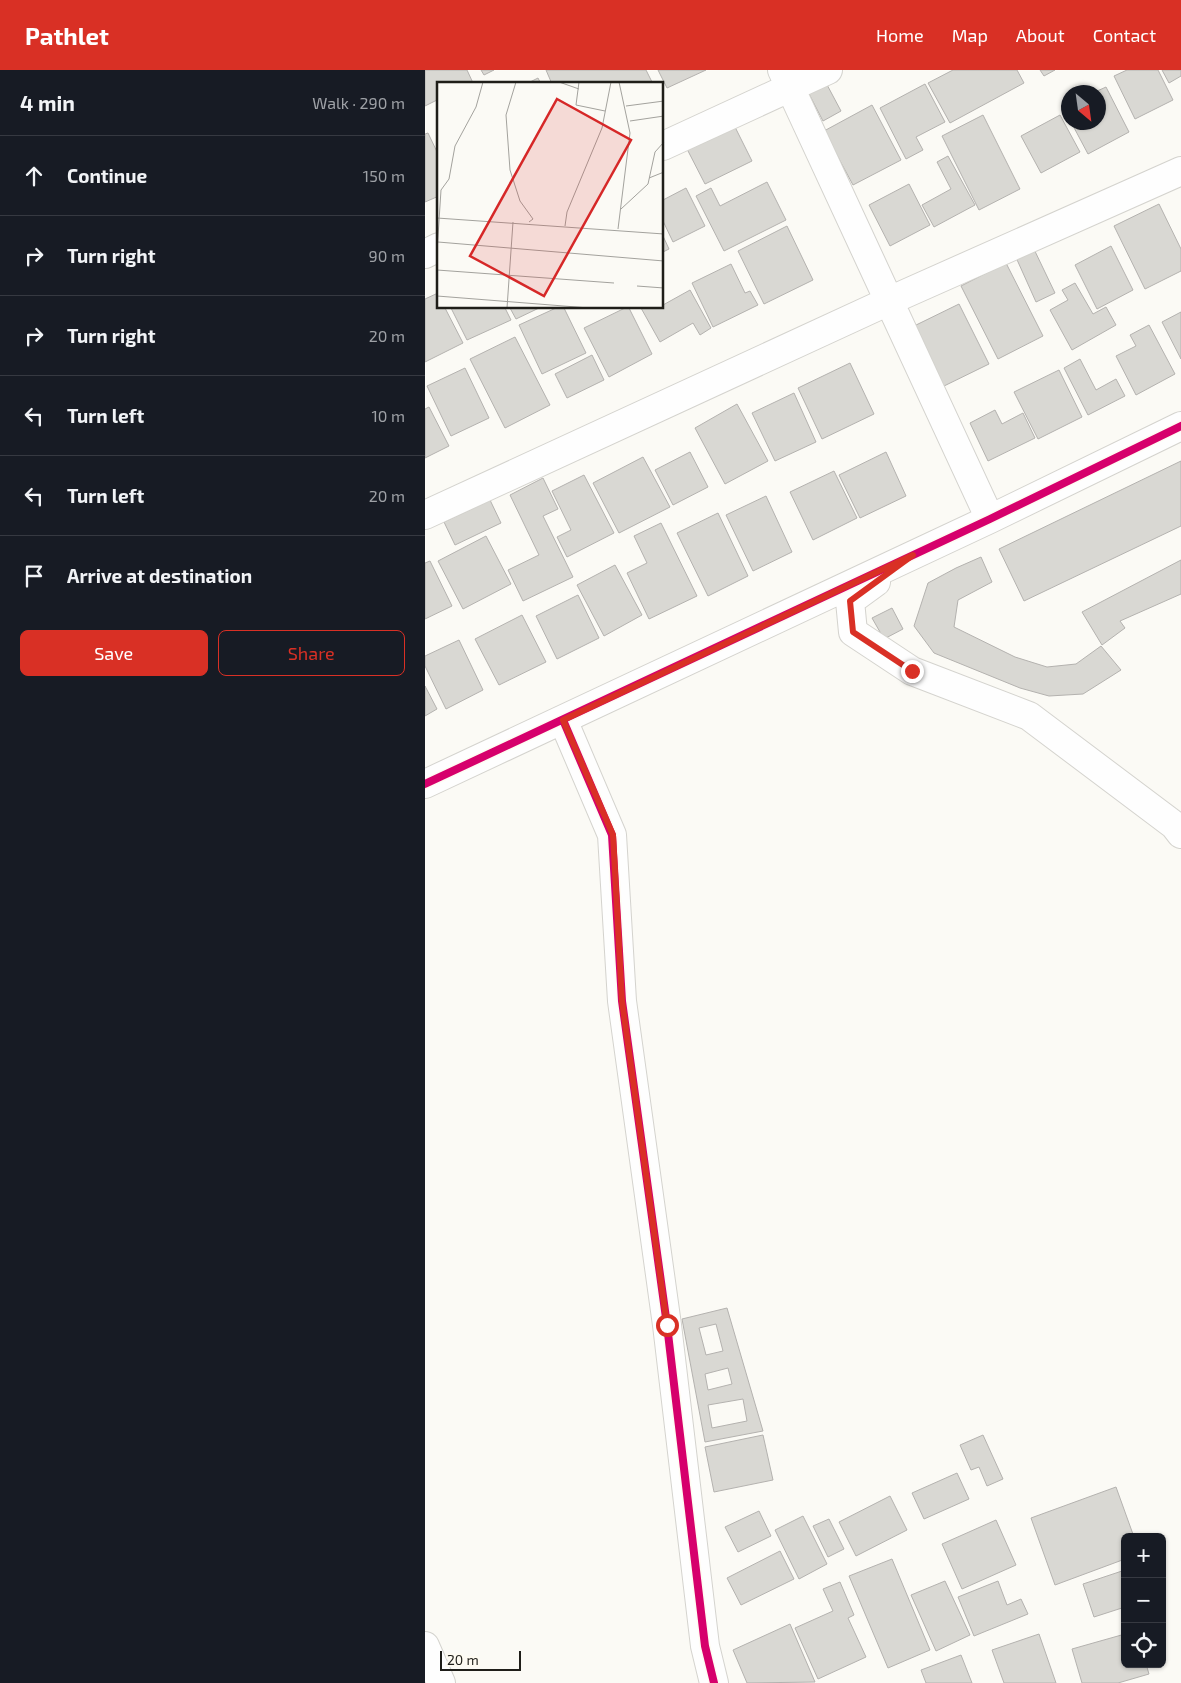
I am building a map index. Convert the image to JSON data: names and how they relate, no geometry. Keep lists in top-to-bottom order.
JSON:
{
  "scale_bar": "20 m",
  "north": "bottom right",
  "page": {
    "header": "Pathlet",
    "nav": [
      "Home",
      "Map",
      "About",
      "Contact"
    ],
    "heading": ["4 min", "Walk · 290 m"],
    "list": [
      ["Continue", "150 m"],
      ["Turn right", "90 m"],
      ["Turn right", "20 m"],
      ["Turn left", "10 m"],
      ["Turn left", "20 m"],
      "Arrive at destination"
    ],
    "buttons": ["Save", "Share"],
    "map_buttons": ["+", "−"],
    "scale": "20 m"
  }
}
